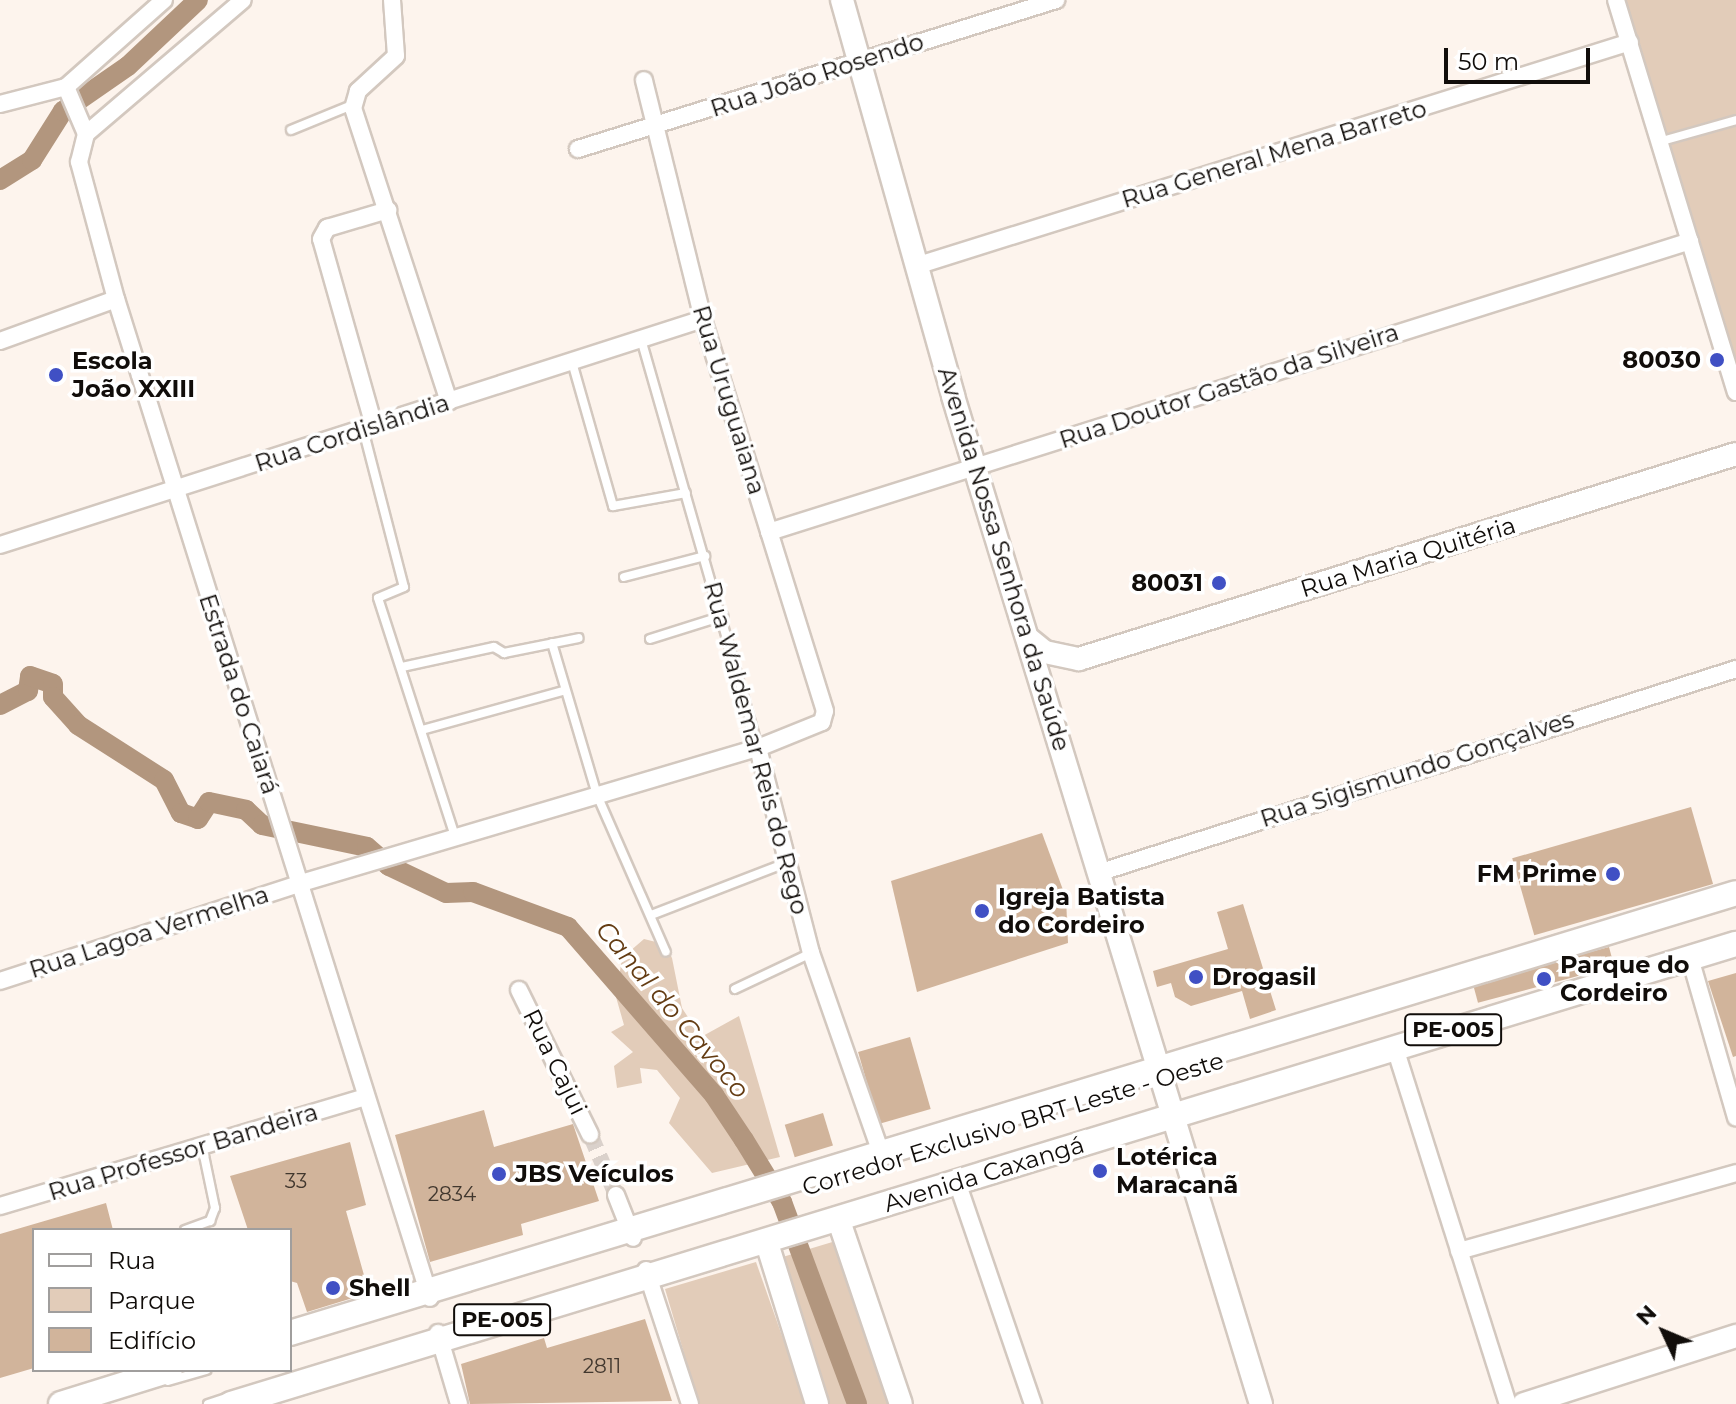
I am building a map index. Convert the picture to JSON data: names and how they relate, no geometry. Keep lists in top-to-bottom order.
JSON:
{
  "streets": {
    "main road": ["PE-005", "Avenida Caxangá"],
    "street": [
      "Rua João Rosendo",
      "Rua General Mena Barreto",
      "Rua Doutor Gastão da Silveira",
      "Rua Uruguaiana",
      "Rua Cordislândia",
      "Rua Maria Quitéria",
      "Avenida Nossa Senhora da Saúde",
      "Estrada do Caiará",
      "Rua Waldemar Reis do Rego",
      "Rua Sigismundo Gonçalves",
      "Rua Lagoa Vermelha",
      "Rua Cajui",
      "Rua Professor Bandeira"
    ],
    "lane": ["Corredor Exclusivo BRT Leste - Oeste"]
  },
  "crossings": [
    ["Rua João Rosendo", "Rua Uruguaiana"],
    ["Rua João Rosendo", "Avenida Nossa Senhora da Saúde"],
    ["Rua General Mena Barreto", "Avenida Nossa Senhora da Saúde"],
    ["Rua Doutor Gastão da Silveira", "Rua Uruguaiana"],
    ["Rua Doutor Gastão da Silveira", "Avenida Nossa Senhora da Saúde"],
    ["Rua Uruguaiana", "Rua Cordislândia"],
    ["Rua Uruguaiana", "Rua Waldemar Reis do Rego"],
    ["Rua Cordislândia", "Estrada do Caiará"],
    ["Rua Cordislândia", "Rua Waldemar Reis do Rego"],
    ["Avenida Nossa Senhora da Saúde", "Rua Sigismundo Gonçalves"],
    ["Avenida Nossa Senhora da Saúde", "Corredor Exclusivo BRT Leste - Oeste"],
    ["Avenida Nossa Senhora da Saúde", "Avenida Caxangá"],
    ["Estrada do Caiará", "Rua Lagoa Vermelha"],
    ["Estrada do Caiará", "Rua Professor Bandeira"],
    ["Estrada do Caiará", "Avenida Caxangá"],
    ["Rua Waldemar Reis do Rego", "Avenida Caxangá"],
    ["Corredor Exclusivo BRT Leste - Oeste", "Avenida Caxangá"]
  ],
  "water": ["Canal do Cavoco"],
  "places": [
    "80030",
    "Escola João XXIII",
    "80031",
    "FM Prime",
    "Igreja Batista do Cordeiro",
    "Drogasil",
    "Parque do Cordeiro",
    "Lotérica Maracanã",
    "JBS Veículos",
    "Shell"
  ],
  "house_numbers": ["33", "2834", "2811"],
  "legend": ["Rua", "Parque", "Edifício"],
  "scale_bar": "50 m",
  "north": "top left"
}
